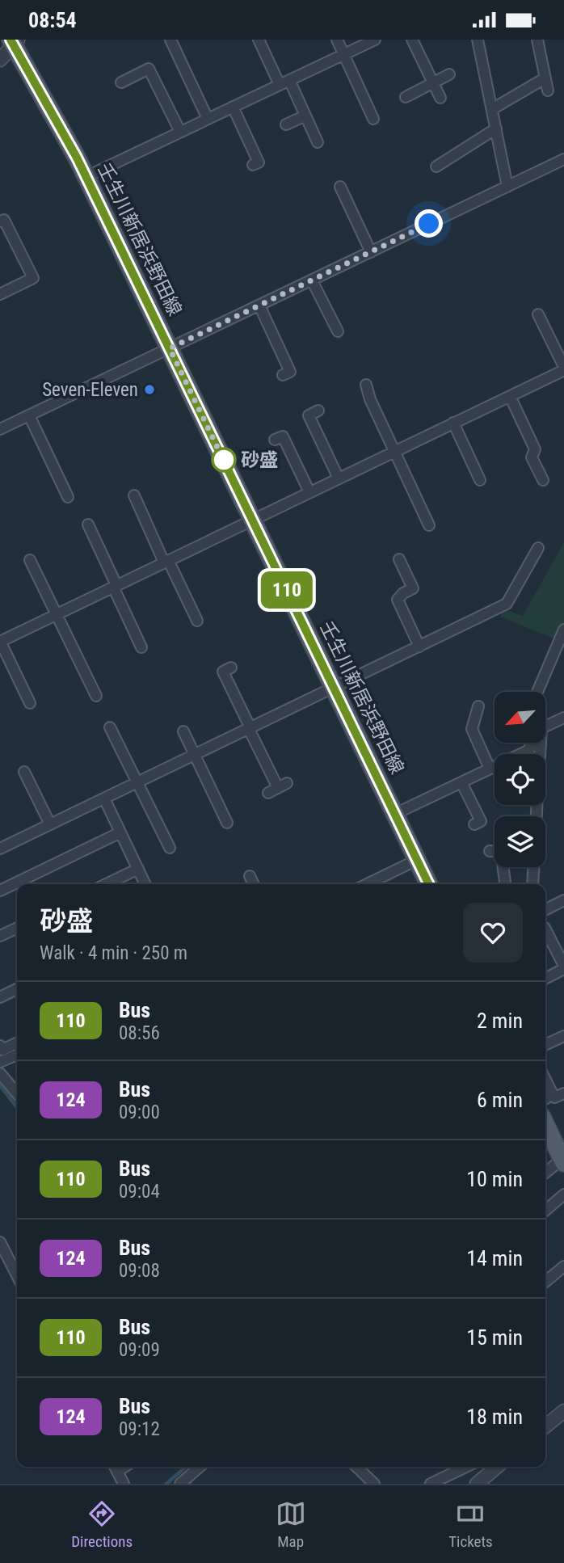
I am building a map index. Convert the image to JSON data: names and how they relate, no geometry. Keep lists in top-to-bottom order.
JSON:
{
  "streets": {
    "main road": ["壬生川新居浜野田線"]
  },
  "places": ["Seven-Eleven", "砂盛"],
  "lines": ["bus line 110"],
  "north": "bottom left",
  "page": {
    "status": "08:54",
    "on_map": "110",
    "heading": ["砂盛", "Walk · 4 min · 250 m"],
    "list": [
      {
        "mark": "110",
        "name": "Bus",
        "note": "08:56",
        "value": "2 min"
      },
      {
        "mark": "124",
        "name": "Bus",
        "note": "09:00",
        "value": "6 min"
      },
      {
        "mark": "110",
        "name": "Bus",
        "note": "09:04",
        "value": "10 min"
      },
      {
        "mark": "124",
        "name": "Bus",
        "note": "09:08",
        "value": "14 min"
      },
      {
        "mark": "110",
        "name": "Bus",
        "note": "09:09",
        "value": "15 min"
      },
      {
        "mark": "124",
        "name": "Bus",
        "note": "09:12",
        "value": "18 min"
      }
    ],
    "tabs": ["Directions", "Map", "Tickets"]
  }
}
